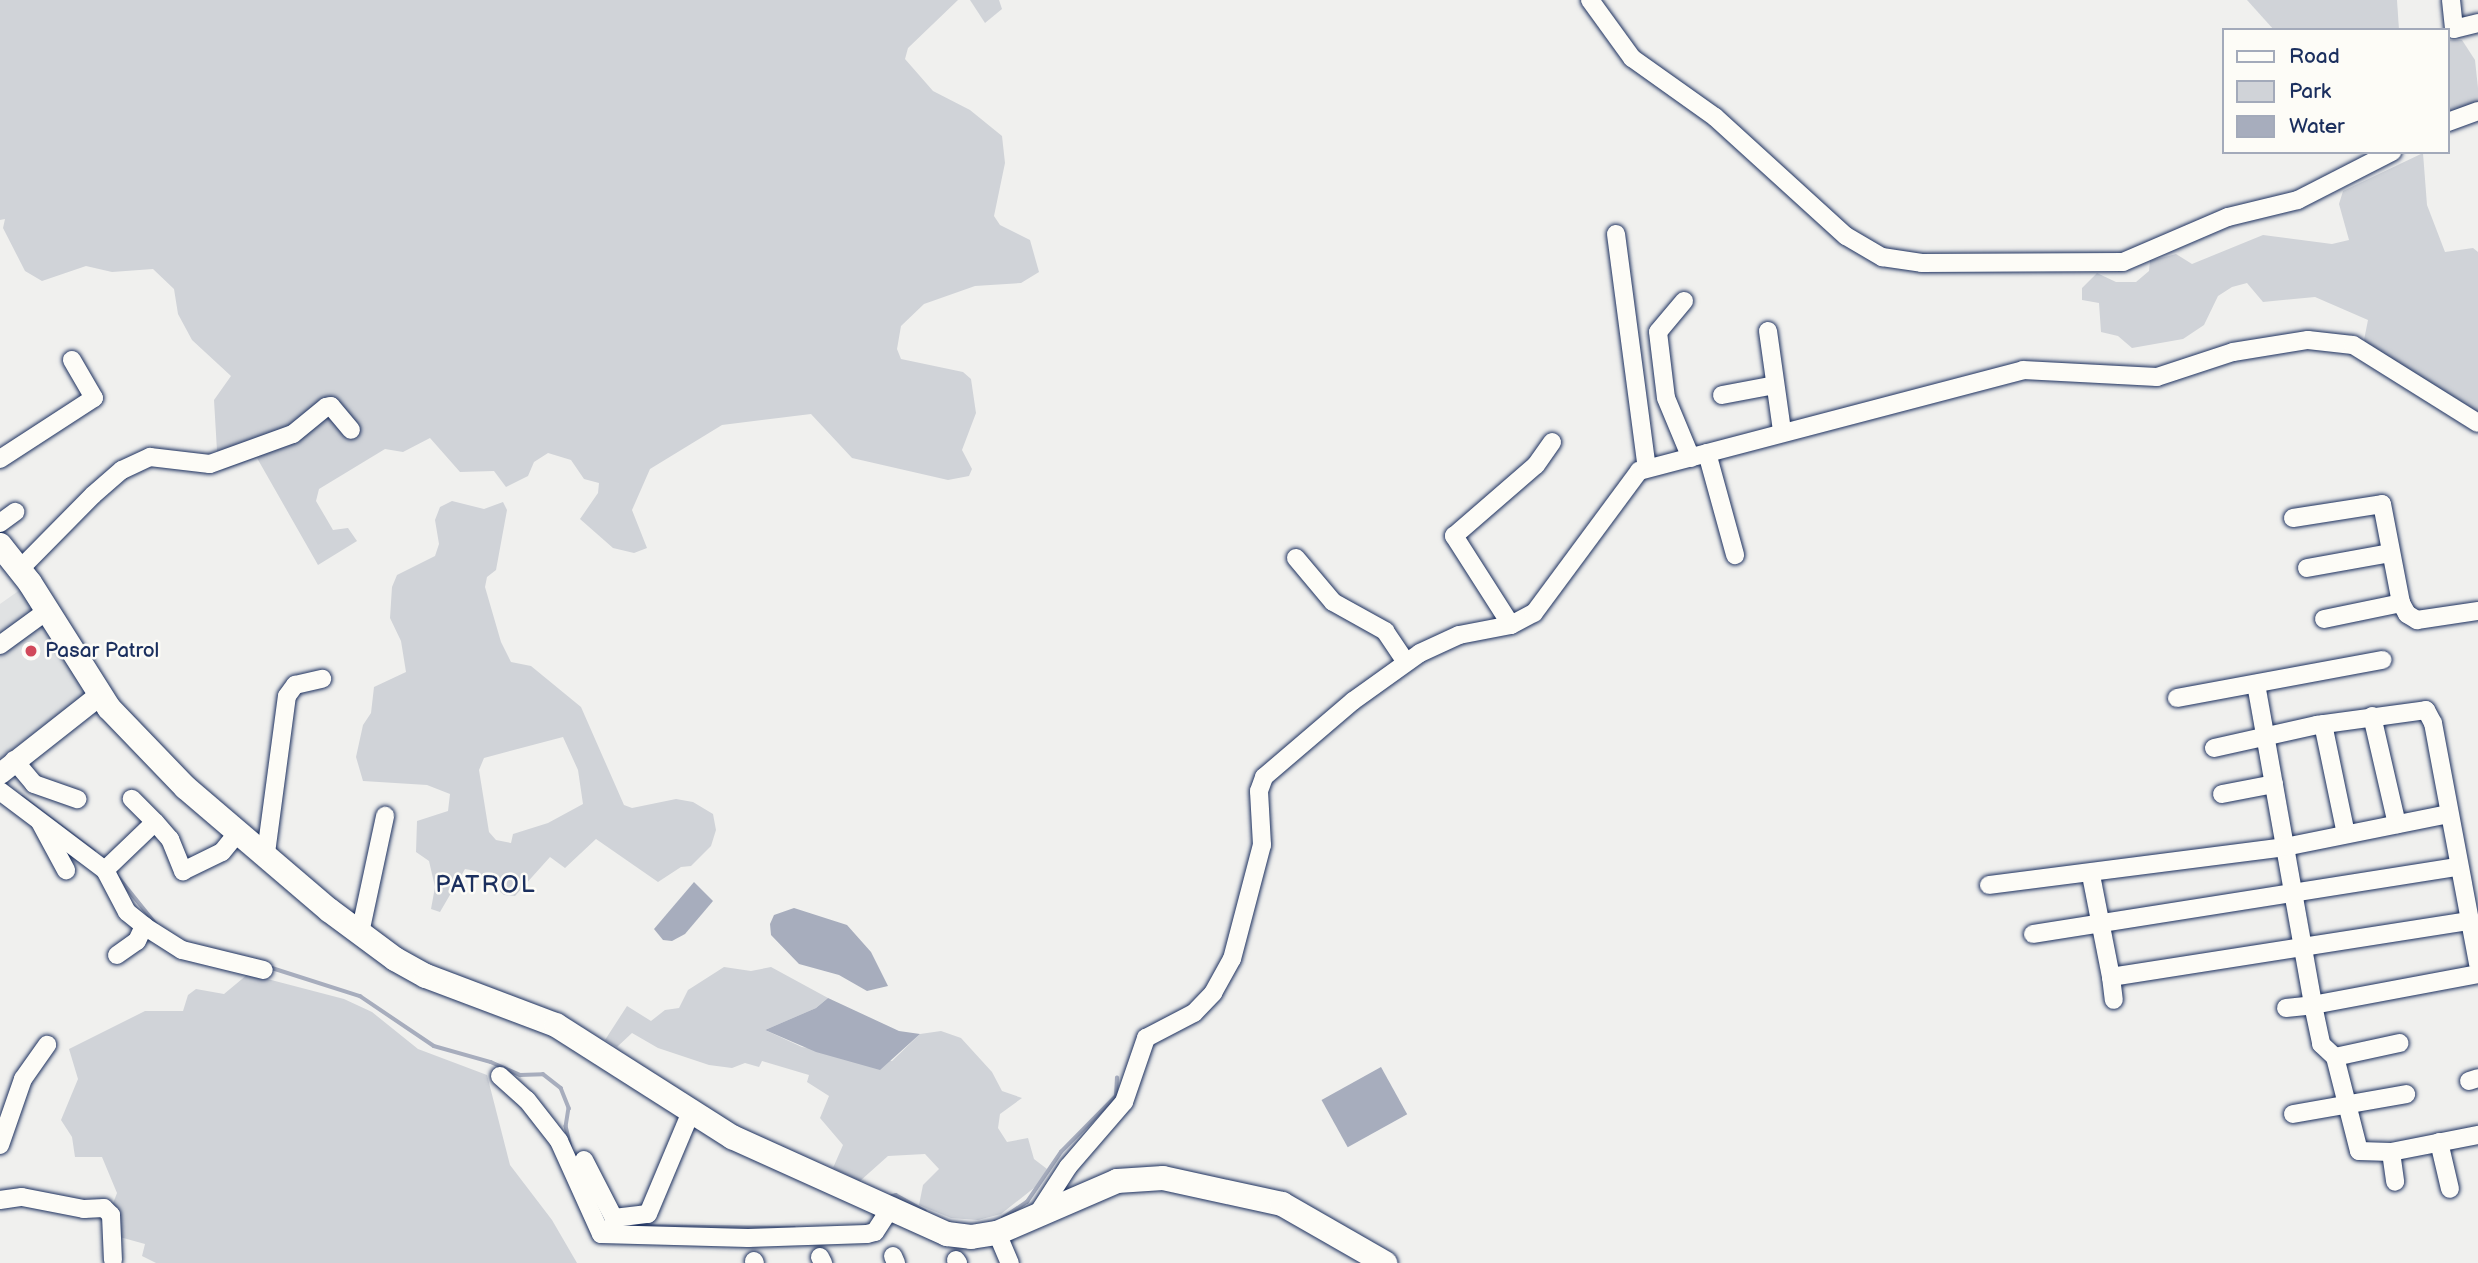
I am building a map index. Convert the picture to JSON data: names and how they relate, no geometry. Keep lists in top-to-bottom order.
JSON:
{
  "districts": ["PATROL"],
  "places": ["Pasar Patrol"],
  "legend": ["Road", "Park", "Water"]
}
